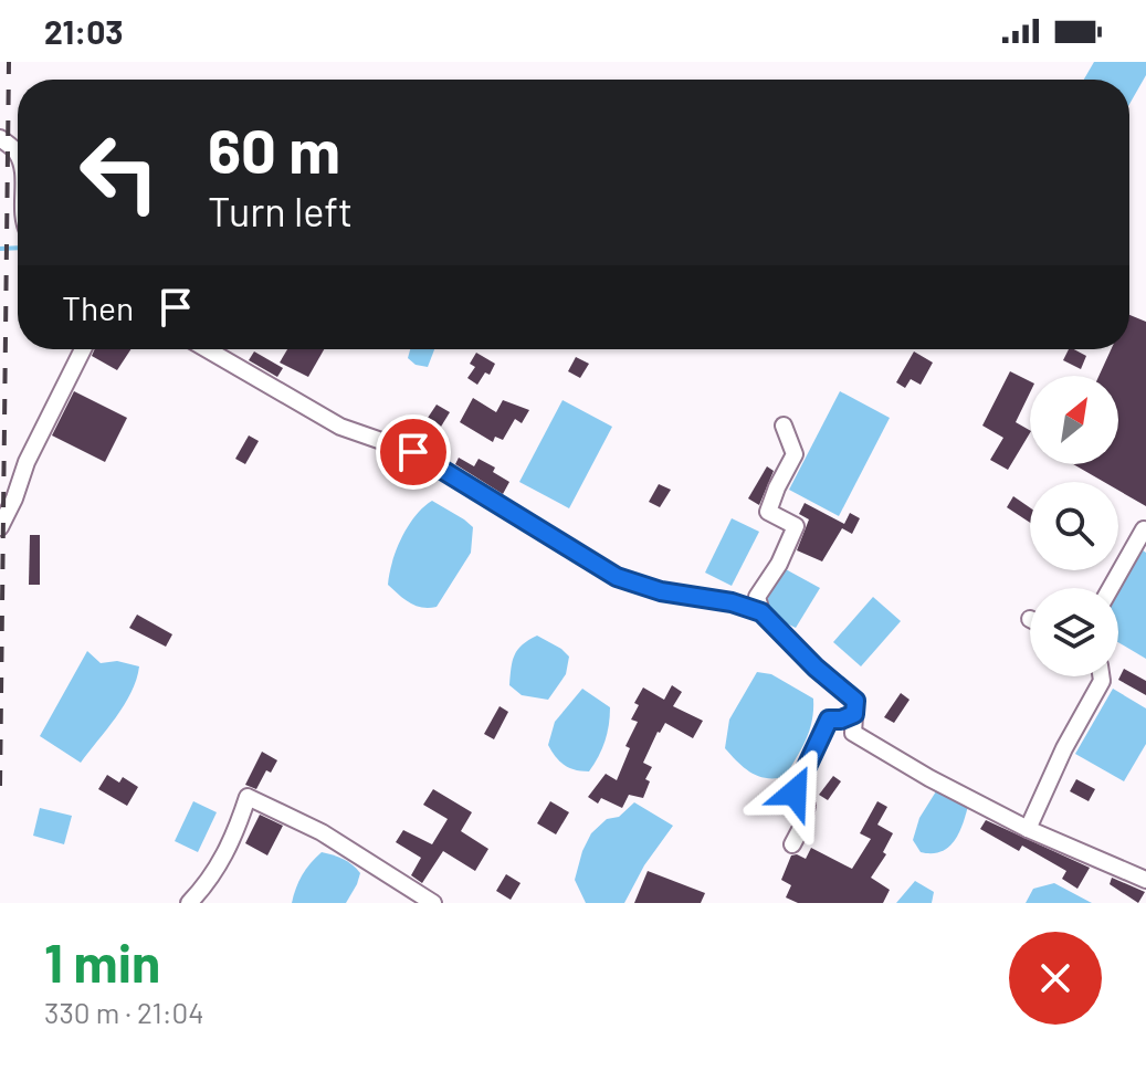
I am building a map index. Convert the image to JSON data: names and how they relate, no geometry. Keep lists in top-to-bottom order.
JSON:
{
  "north": "top right",
  "page": {
    "status": "21:03",
    "turn": ["60 m", "Turn left"],
    "then": "Then",
    "heading": ["1 min", "330 m · 21:04"]
  }
}
